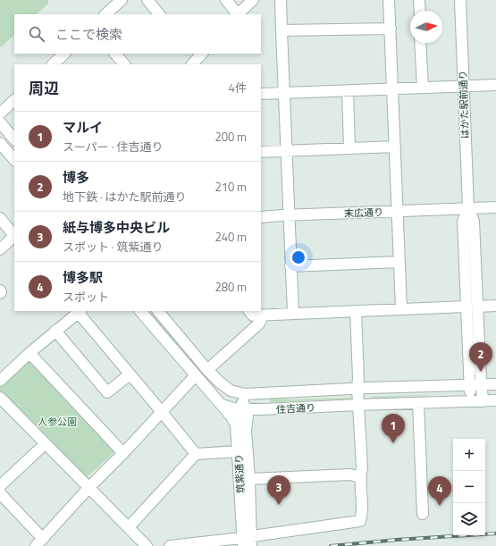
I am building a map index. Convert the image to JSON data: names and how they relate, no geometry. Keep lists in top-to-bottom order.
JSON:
{
  "streets": {
    "street": [
      "はかた駅前通り",
      "末広通り",
      "住吉通り",
      "筑紫通り"
    ]
  },
  "crossings": [
    ["はかた駅前通り", "末広通り"],
    ["はかた駅前通り", "住吉通り"],
    ["住吉通り", "筑紫通り"]
  ],
  "parks": ["人参公園"],
  "north": "right",
  "page": {
    "search": "ここで検索",
    "heading": ["周辺", "4件"],
    "list": [
      {
        "mark": "1",
        "name": "マルイ",
        "note": "スーパー · 住吉通り",
        "value": "200 m"
      },
      {
        "mark": "2",
        "name": "博多",
        "note": "地下鉄 · はかた駅前通り",
        "value": "210 m"
      },
      {
        "mark": "3",
        "name": "紙与博多中央ビル",
        "note": "スポット · 筑紫通り",
        "value": "240 m"
      },
      {
        "mark": "4",
        "name": "博多駅",
        "note": "スポット",
        "value": "280 m"
      }
    ],
    "pins": [
      "2",
      "1",
      "3",
      "4"
    ],
    "map_buttons": ["+", "−"]
  }
}
